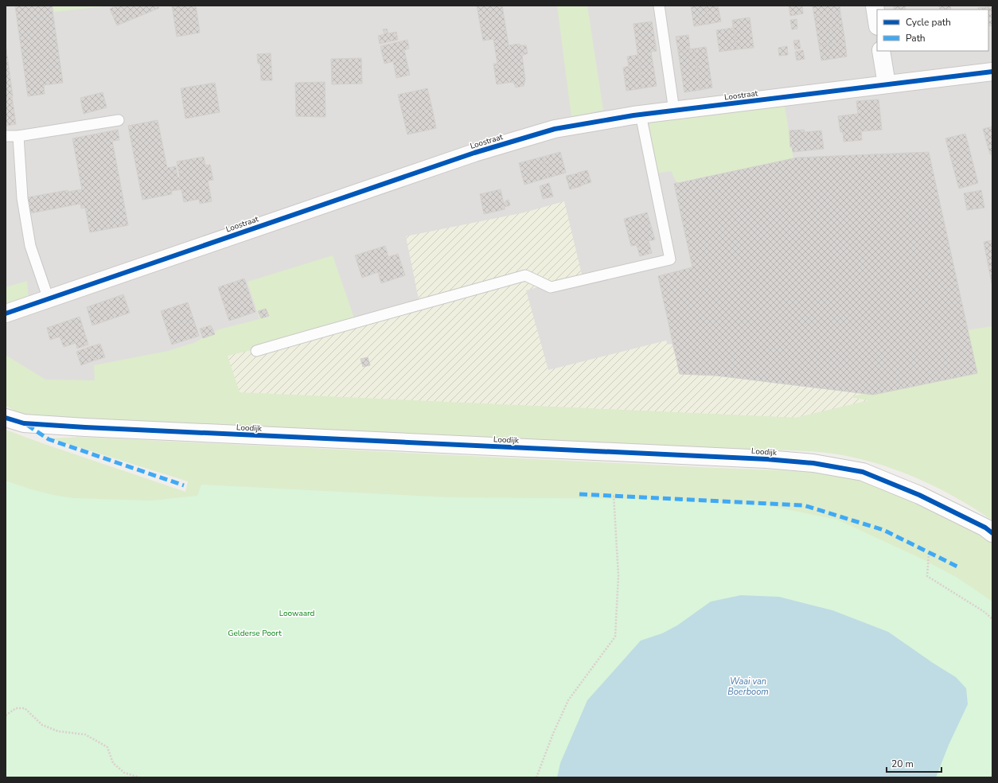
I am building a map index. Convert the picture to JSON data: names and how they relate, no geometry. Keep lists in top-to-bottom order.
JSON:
{
  "streets": {
    "street": ["Loostraat", "Loodijk"]
  },
  "water": ["Waai van Boerboom"],
  "parks": ["Loowaard", "Gelderse Poort"],
  "legend": ["Cycle path", "Path"],
  "scale_bar": "20 m"
}
